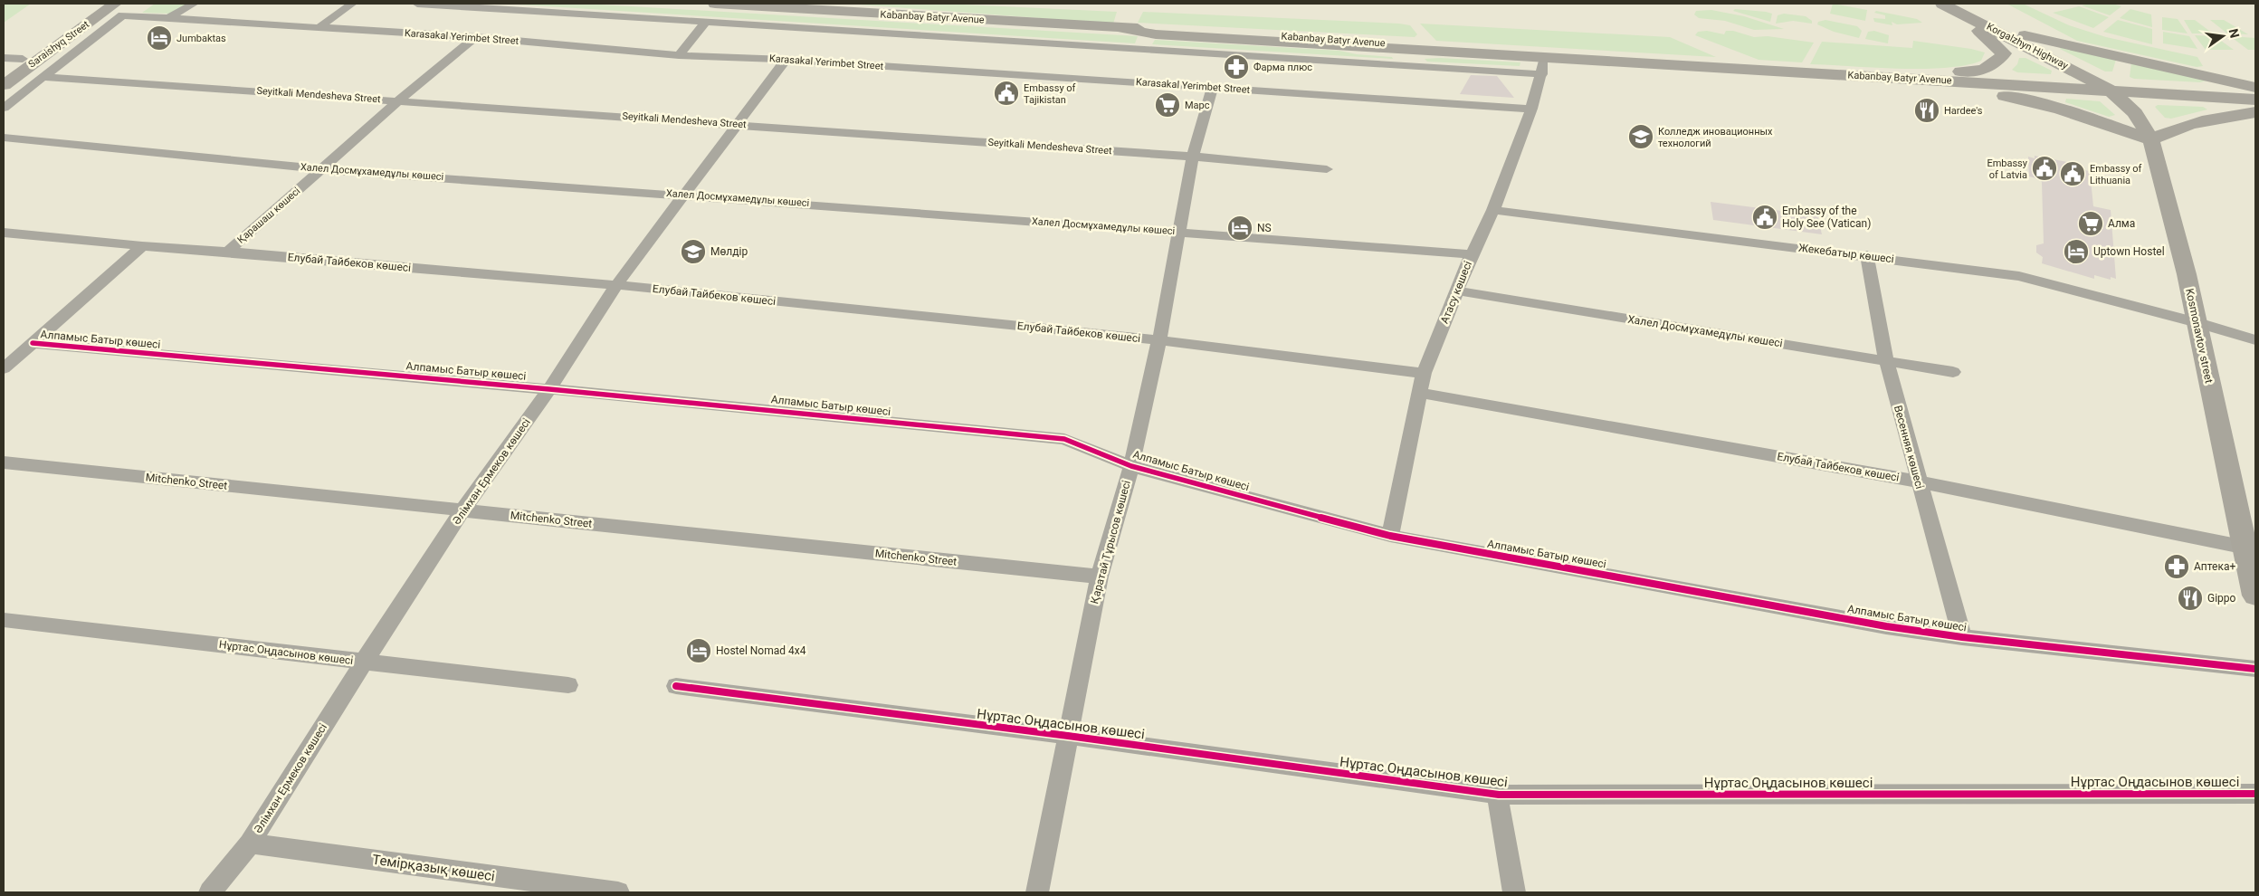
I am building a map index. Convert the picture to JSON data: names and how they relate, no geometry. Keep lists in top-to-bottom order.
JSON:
{
  "streets": {
    "main road": [
      "Kabanbay Batyr Avenue",
      "Saraishyq Street",
      "Korgalzhyn Highway",
      "Kosmonavtov street"
    ],
    "street": [
      "Karasakal Yerimbet Street",
      "Seyitkali Mendesheva Street",
      "Халел Досмұхамедұлы көшесі",
      "Қарашаш көшесі",
      "Жекебатыр көшесі",
      "Елубай Тайбеков көшесі",
      "Атасу көшесі",
      "Алпамыс Батыр көшесі",
      "Весенняя көшесі",
      "Әлімхан Ермеков көшесі",
      "Mitchenko Street",
      "Қаратай Тұрысов көшесі",
      "Нұртас Оңдасынов көшесі",
      "Темірқазық көшесі"
    ]
  },
  "crossings": [
    ["Kabanbay Batyr Avenue", "Korgalzhyn Highway"],
    ["Kabanbay Batyr Avenue", "Атасу көшесі"],
    ["Kabanbay Batyr Avenue", "Kosmonavtov street"],
    ["Karasakal Yerimbet Street", "Saraishyq Street"],
    ["Karasakal Yerimbet Street", "Қарашаш көшесі"],
    ["Karasakal Yerimbet Street", "Атасу көшесі"],
    ["Karasakal Yerimbet Street", "Әлімхан Ермеков көшесі"],
    ["Karasakal Yerimbet Street", "Қаратай Тұрысов көшесі"],
    ["Korgalzhyn Highway", "Kosmonavtov street"],
    ["Seyitkali Mendesheva Street", "Қарашаш көшесі"],
    ["Seyitkali Mendesheva Street", "Әлімхан Ермеков көшесі"],
    ["Seyitkali Mendesheva Street", "Қаратай Тұрысов көшесі"],
    ["Халел Досмұхамедұлы көшесі", "Қарашаш көшесі"],
    ["Халел Досмұхамедұлы көшесі", "Атасу көшесі"],
    ["Халел Досмұхамедұлы көшесі", "Весенняя көшесі"],
    ["Халел Досмұхамедұлы көшесі", "Әлімхан Ермеков көшесі"],
    ["Халел Досмұхамедұлы көшесі", "Қаратай Тұрысов көшесі"],
    ["Қарашаш көшесі", "Елубай Тайбеков көшесі"],
    ["Жекебатыр көшесі", "Атасу көшесі"],
    ["Жекебатыр көшесі", "Kosmonavtov street"],
    ["Жекебатыр көшесі", "Весенняя көшесі"],
    ["Елубай Тайбеков көшесі", "Атасу көшесі"],
    ["Елубай Тайбеков көшесі", "Kosmonavtov street"],
    ["Елубай Тайбеков көшесі", "Весенняя көшесі"],
    ["Елубай Тайбеков көшесі", "Әлімхан Ермеков көшесі"],
    ["Елубай Тайбеков көшесі", "Қаратай Тұрысов көшесі"],
    ["Атасу көшесі", "Алпамыс Батыр көшесі"],
    ["Алпамыс Батыр көшесі", "Весенняя көшесі"],
    ["Алпамыс Батыр көшесі", "Әлімхан Ермеков көшесі"],
    ["Алпамыс Батыр көшесі", "Қаратай Тұрысов көшесі"],
    ["Әлімхан Ермеков көшесі", "Mitchenko Street"],
    ["Әлімхан Ермеков көшесі", "Нұртас Оңдасынов көшесі"],
    ["Әлімхан Ермеков көшесі", "Темірқазық көшесі"],
    ["Mitchenko Street", "Қаратай Тұрысов көшесі"],
    ["Қаратай Тұрысов көшесі", "Нұртас Оңдасынов көшесі"]
  ],
  "places": {
    "hotel": [
      "Jumbaktas",
      "NS",
      "Uptown Hostel",
      "Hostel Nomad 4x4"
    ],
    "pharmacy": ["Фарма плюс", "Аптека+"],
    "public building": [
      "Embassy of Tajikistan",
      "Embassy of Latvia",
      "Embassy of Lithuania",
      "Embassy of the Holy See (Vatican)"
    ],
    "supermarket": ["Марс", "Алма"],
    "restaurant": ["Hardee's", "Gippo"],
    "school or university": ["Колледж иновационных технологий", "Мөлдір"]
  },
  "north": "right"
}
